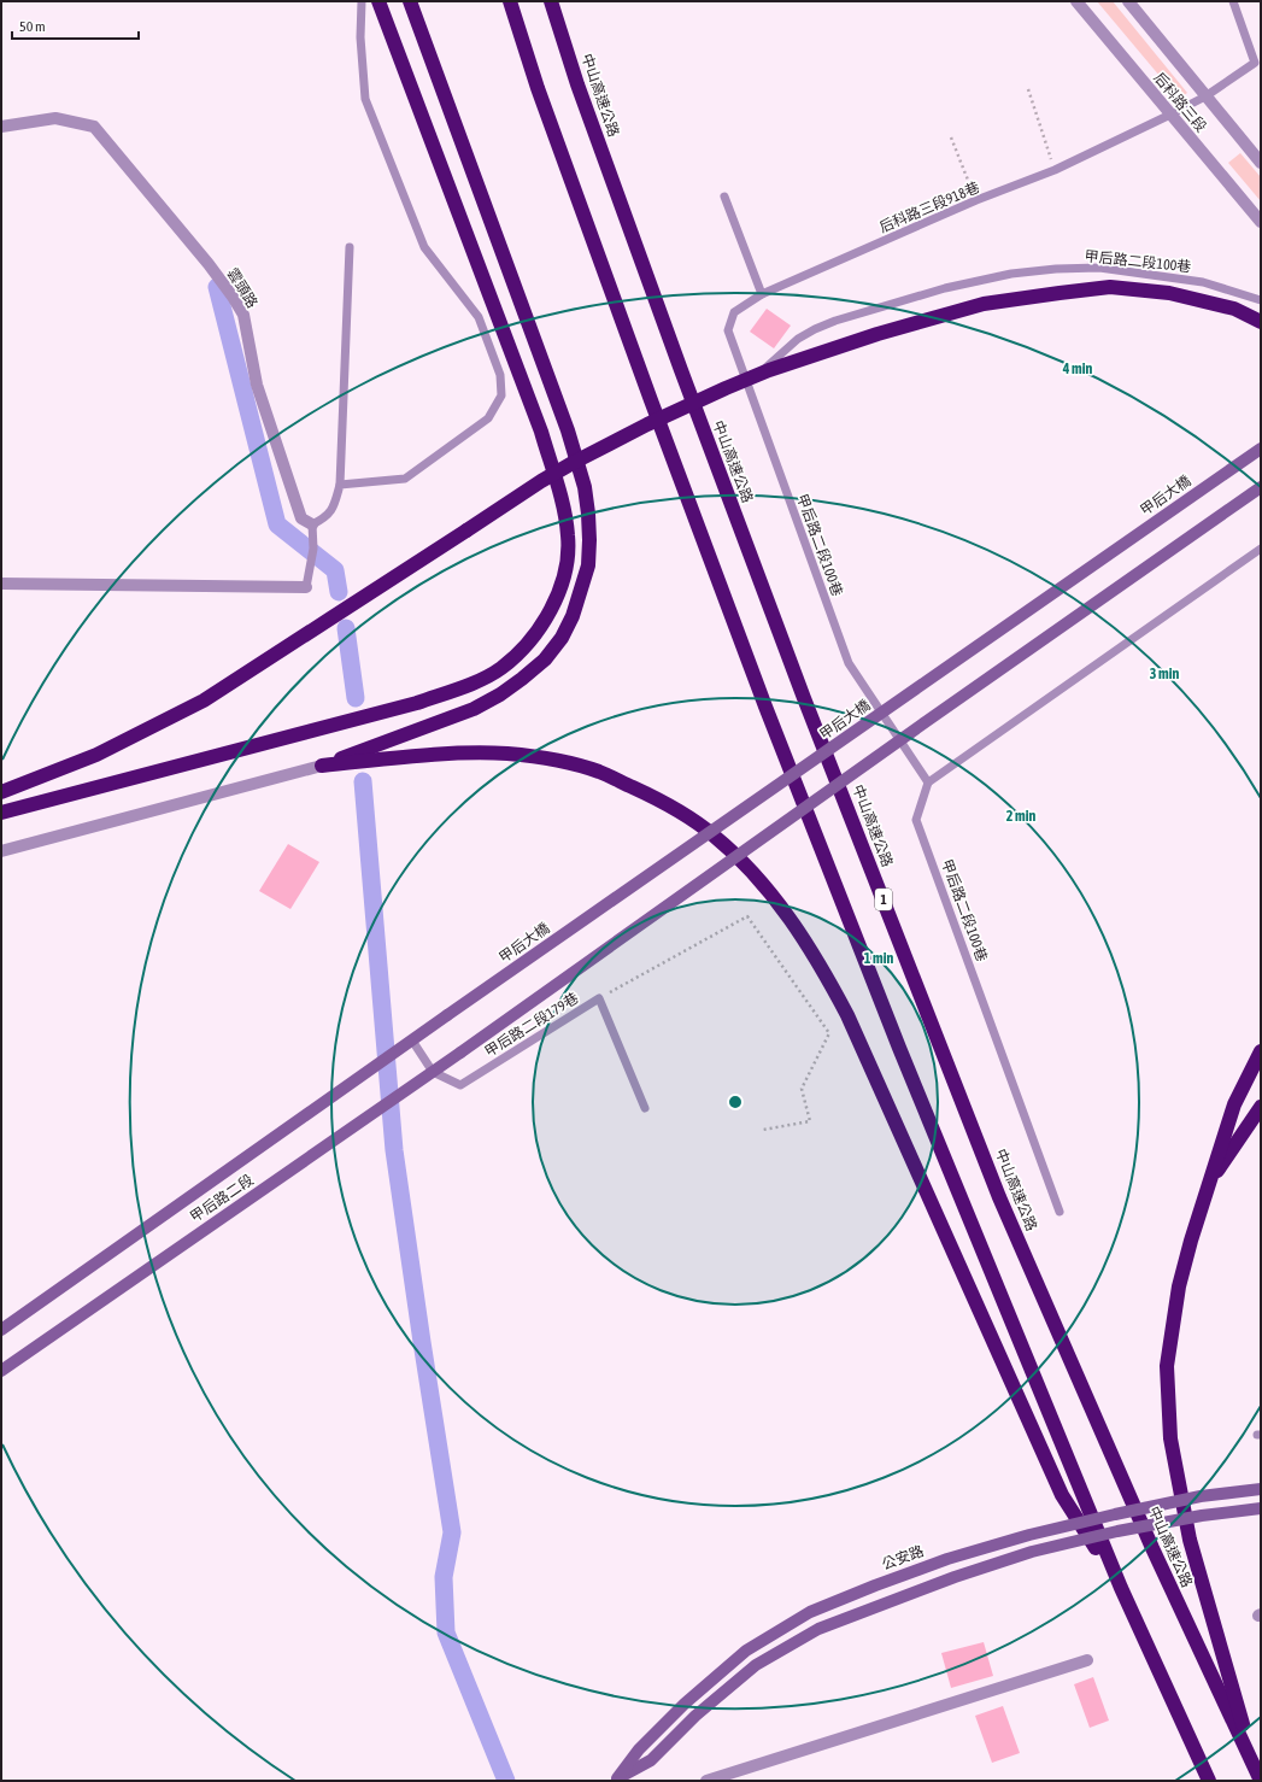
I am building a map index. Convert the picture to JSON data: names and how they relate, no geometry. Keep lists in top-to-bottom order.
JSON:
{
  "streets": {
    "highway": ["中山高速公路", "1"],
    "main road": ["甲后大橋", "甲后路二段", "公安路"],
    "street": ["后科路三段", "雲頭路"],
    "lane": ["后科路三段918巷", "甲后路二段100巷", "甲后路二段179巷"]
  },
  "crossings": [
    ["后科路三段", "后科路三段918巷"],
    ["后科路三段918巷", "甲后路二段100巷"],
    ["甲后大橋", "甲后路二段"],
    ["甲后路二段179巷", "甲后路二段"]
  ],
  "scale_bar": "50 m",
  "rings": [
    "4 min",
    "3 min",
    "2 min",
    "1 min"
  ]
}
